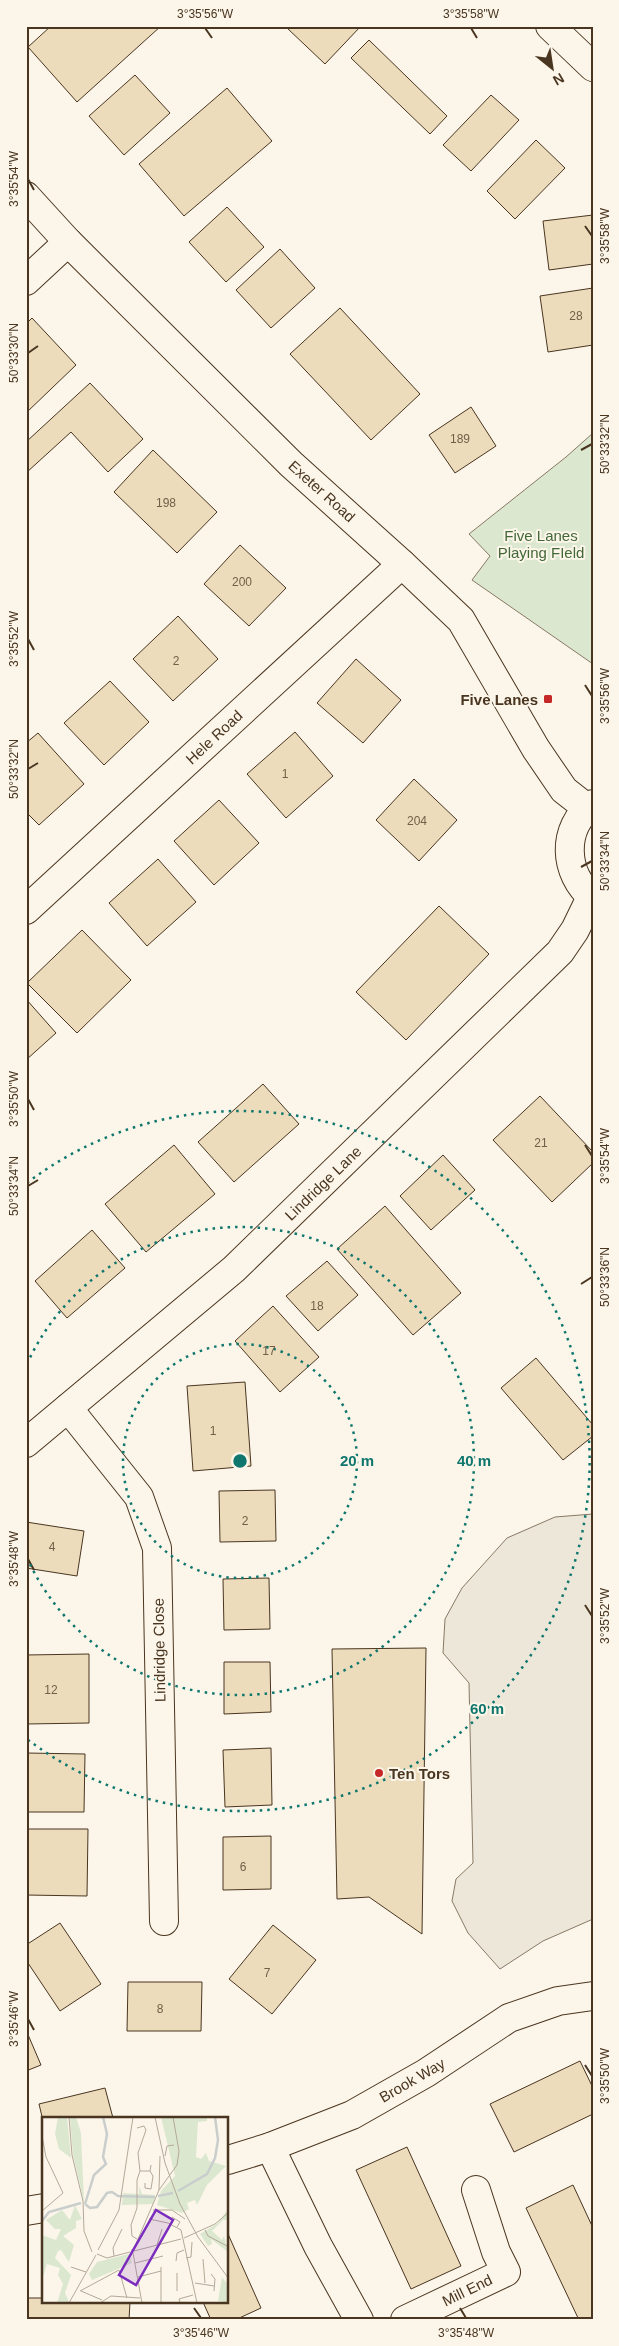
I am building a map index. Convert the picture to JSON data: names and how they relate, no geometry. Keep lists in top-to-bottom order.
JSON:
{
  "streets": {
    "street": [
      "Exeter Road",
      "Hele Road",
      "Lindridge Lane",
      "Lindridge Close",
      "Brook Way",
      "Mill End"
    ]
  },
  "crossings": [
    ["Exeter Road", "Hele Road"],
    ["Lindridge Lane", "Lindridge Close"]
  ],
  "parks": ["Five Lanes Playing FIeld"],
  "places": {
    "transit": ["Five Lanes"],
    "other": ["Ten Tors"]
  },
  "house_numbers": [
    "28",
    "189",
    "198",
    "200",
    "2",
    "1",
    "204",
    "21",
    "18",
    "17",
    "1",
    "2",
    "4",
    "12",
    "6",
    "7",
    "8"
  ],
  "north": "bottom right",
  "coordinates": [
    "3°35'56\"W",
    "3°35'58\"W",
    "3°35'54\"W",
    "50°33'30\"N",
    "50°33'32\"N",
    "3°35'52\"W",
    "50°33'34\"N",
    "3°35'50\"W",
    "50°33'36\"N",
    "3°35'48\"W",
    "3°35'46\"W"
  ],
  "rings": ["20 m", "40 m", "60 m"]
}
